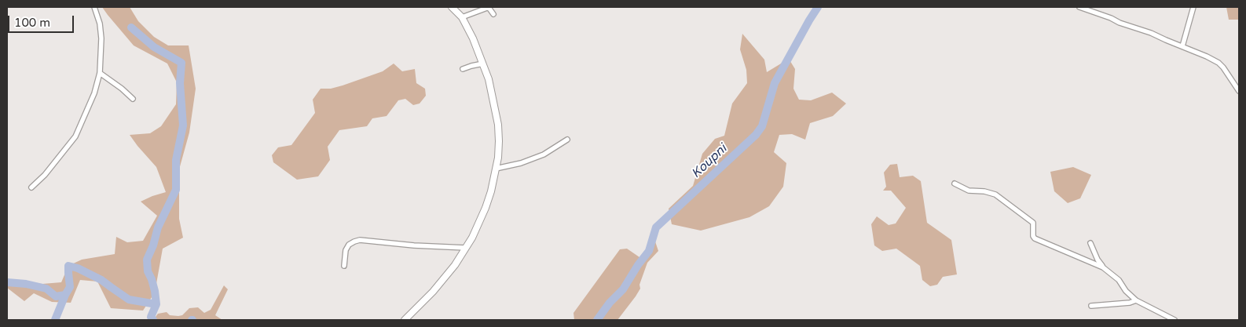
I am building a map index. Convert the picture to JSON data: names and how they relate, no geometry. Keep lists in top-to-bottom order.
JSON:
{
  "water": ["Koupni"],
  "scale_bar": "100 m"
}
